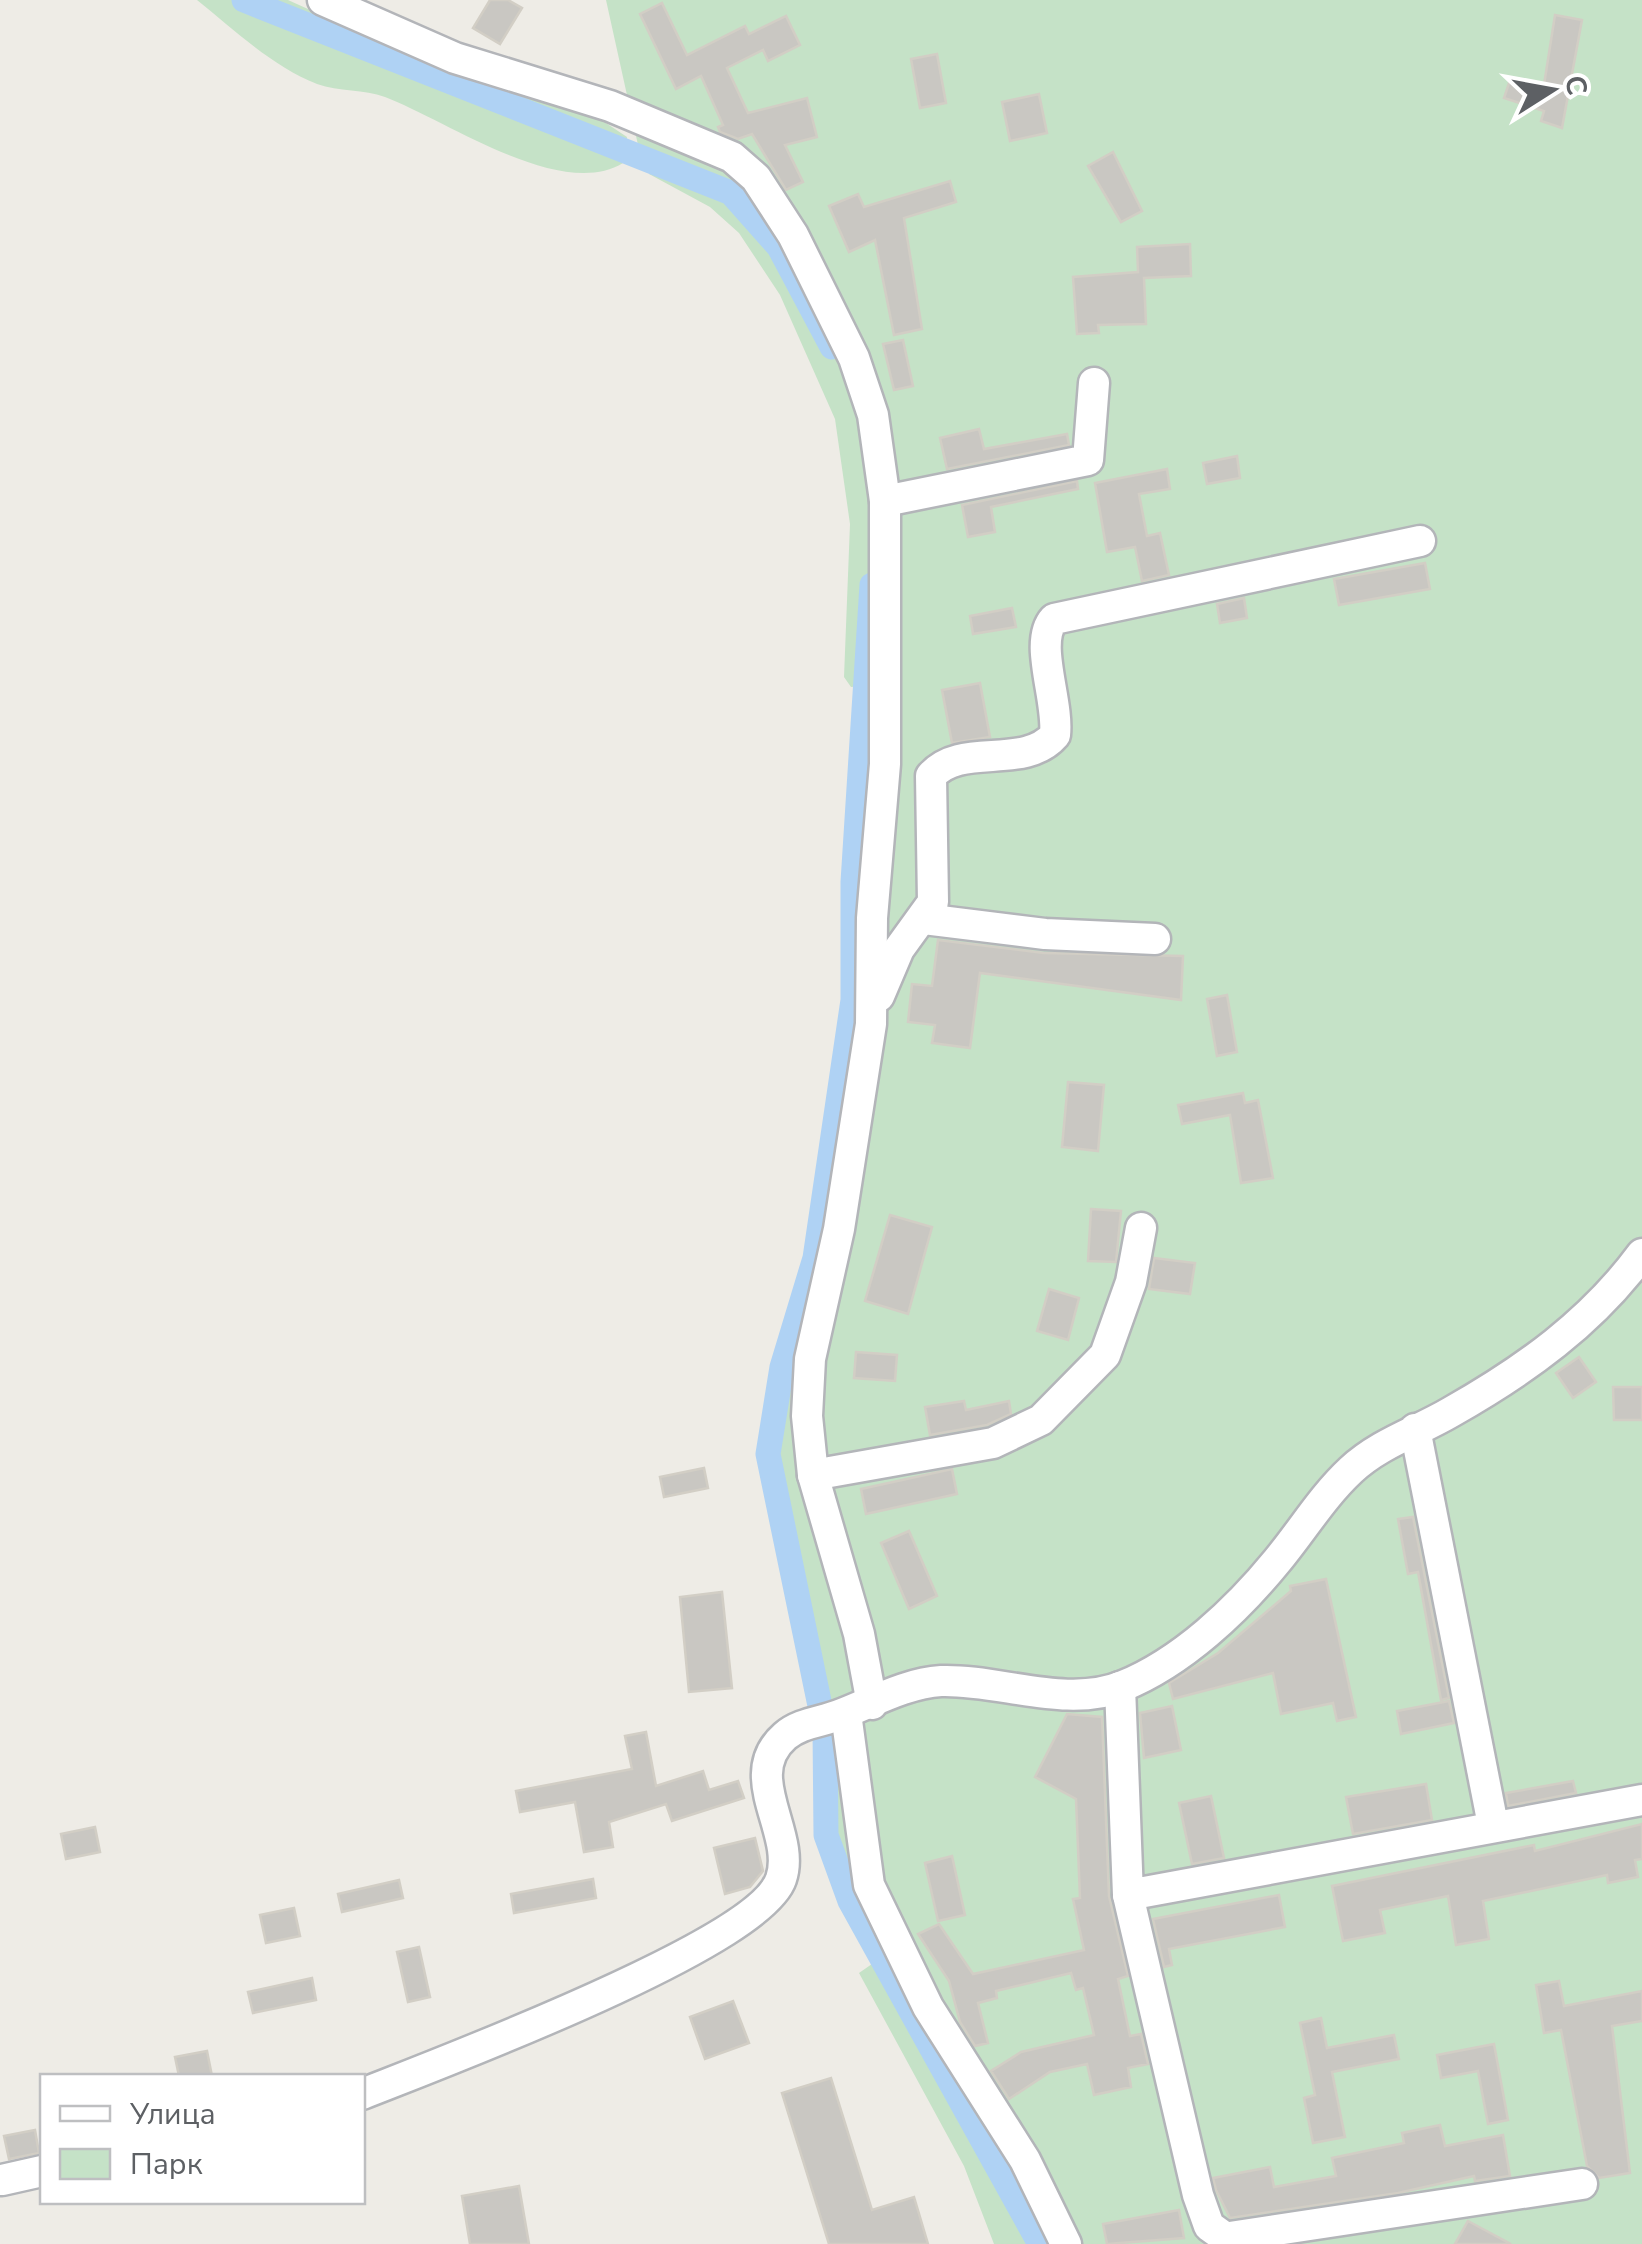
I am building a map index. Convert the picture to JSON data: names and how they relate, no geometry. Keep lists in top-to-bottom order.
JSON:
{
  "legend": ["Улица", "Парк"],
  "north": "right"
}
